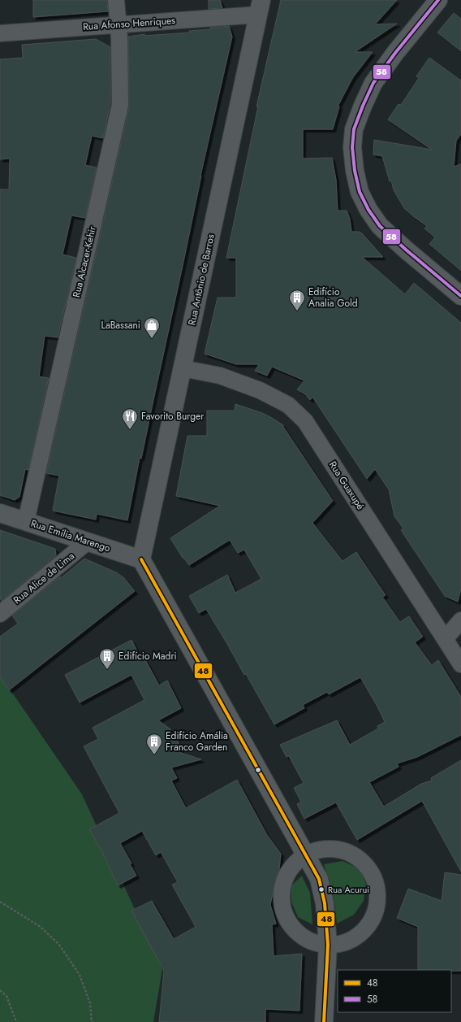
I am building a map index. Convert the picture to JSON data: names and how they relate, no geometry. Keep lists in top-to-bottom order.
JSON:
{
  "streets": {
    "main road": ["Rua Antônio de Barros", "Rua Emília Marengo"],
    "street": [
      "Rua Afonso Henriques",
      "Rua Alcacer-Kehir",
      "Rua Guaxupé",
      "Rua Alice de Lima"
    ]
  },
  "crossings": [
    ["Rua Afonso Henriques", "Rua Alcacer-Kehir"],
    ["Rua Afonso Henriques", "Rua Antônio de Barros"],
    ["Rua Alcacer-Kehir", "Rua Emília Marengo"],
    ["Rua Antônio de Barros", "Rua Guaxupé"],
    ["Rua Antônio de Barros", "Rua Emília Marengo"],
    ["Rua Emília Marengo", "Rua Alice de Lima"]
  ],
  "places": {
    "building": ["Edifício Analia Gold", "Edifício Madri", "Edifício Amália Franco Garden"],
    "shop": ["LaBassani"],
    "restaurant": ["Favorito Burger"],
    "other": ["Rua Acurui"]
  },
  "lines": ["transit line 58", "transit line 48"],
  "legend": ["48", "58"]
}
